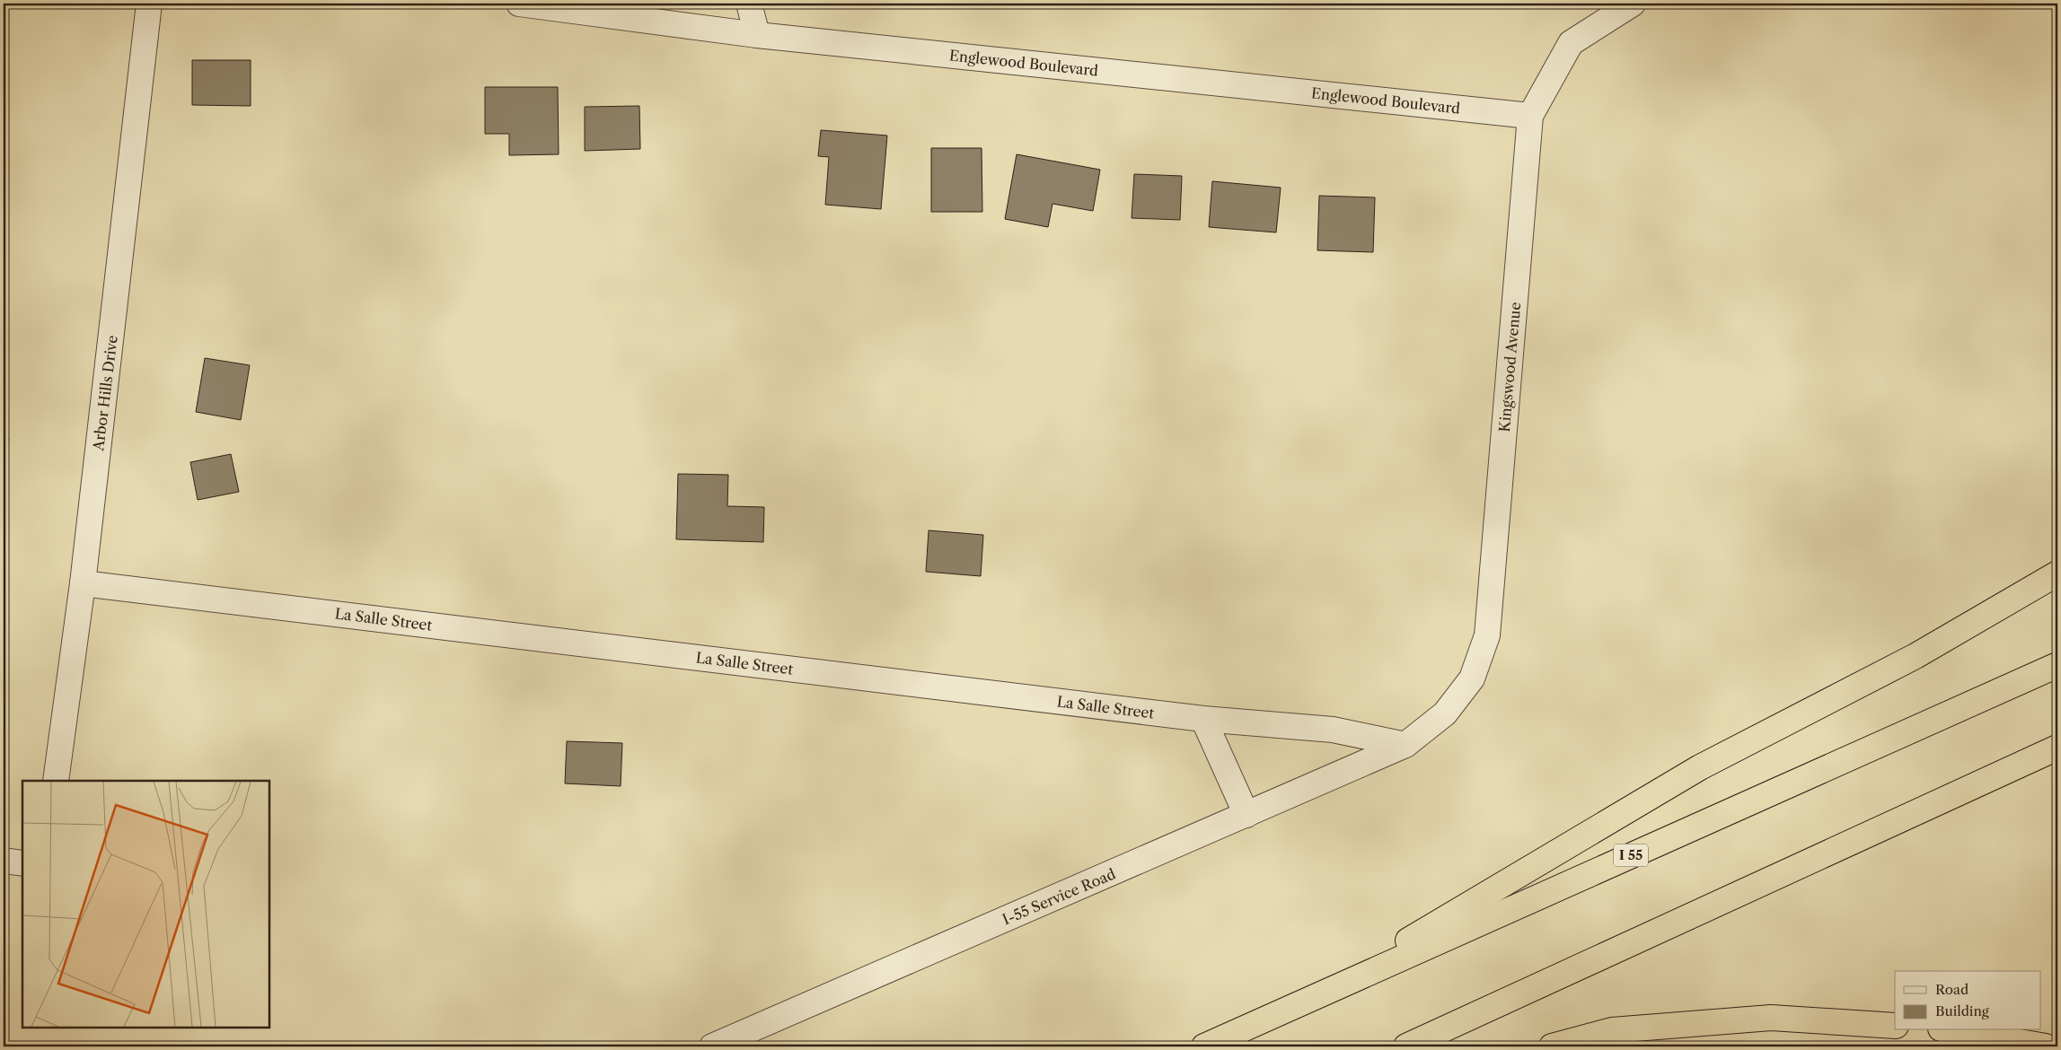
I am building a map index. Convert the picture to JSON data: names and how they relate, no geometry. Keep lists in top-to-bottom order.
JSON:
{
  "streets": {
    "highway": ["I 55"],
    "street": [
      "Englewood Boulevard",
      "Kingswood Avenue",
      "Arbor Hills Drive",
      "La Salle Street",
      "I-55 Service Road"
    ]
  },
  "crossings": [
    ["Englewood Boulevard", "Kingswood Avenue"],
    ["Kingswood Avenue", "La Salle Street"],
    ["Kingswood Avenue", "I-55 Service Road"],
    ["Arbor Hills Drive", "La Salle Street"],
    ["La Salle Street", "I-55 Service Road"]
  ],
  "legend": ["Road", "Building"]
}
